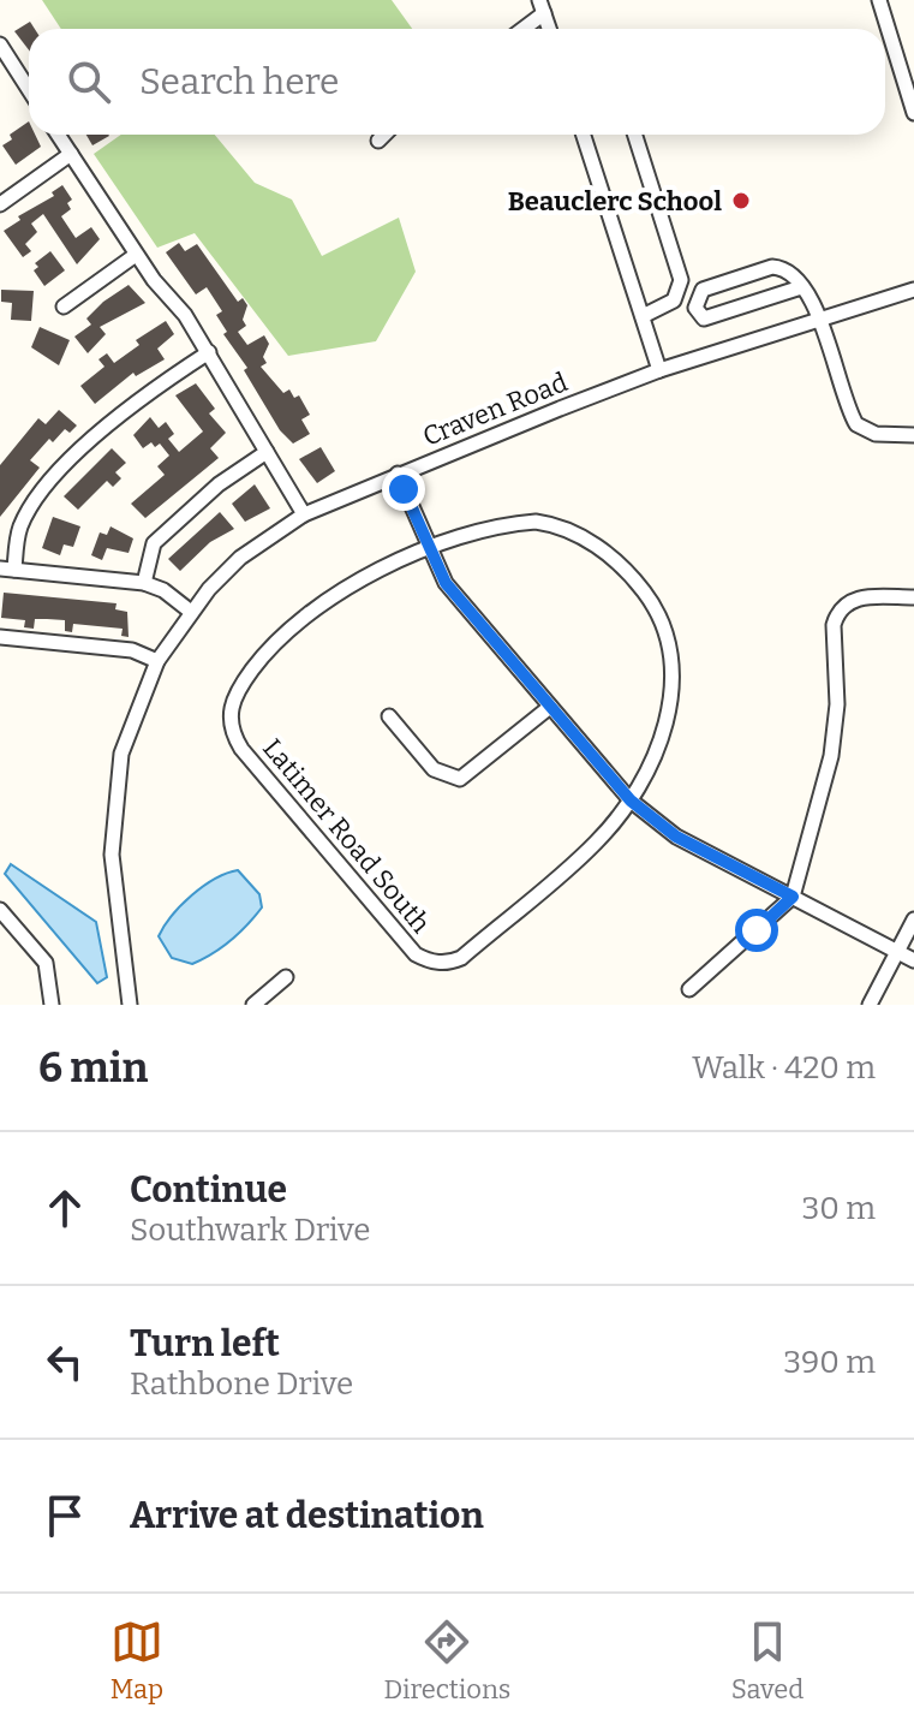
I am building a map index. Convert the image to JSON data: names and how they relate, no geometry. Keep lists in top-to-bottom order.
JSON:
{
  "streets": {
    "street": ["Craven Road", "Latimer Road South"]
  },
  "places": ["Beauclerc School"],
  "page": {
    "search": "Search here",
    "heading": ["6 min", "Walk · 420 m"],
    "list": [
      ["Continue", "Southwark Drive", "30 m"],
      ["Turn left", "Rathbone Drive", "390 m"],
      "Arrive at destination"
    ],
    "nav": ["Map", "Directions", "Saved"]
  }
}
